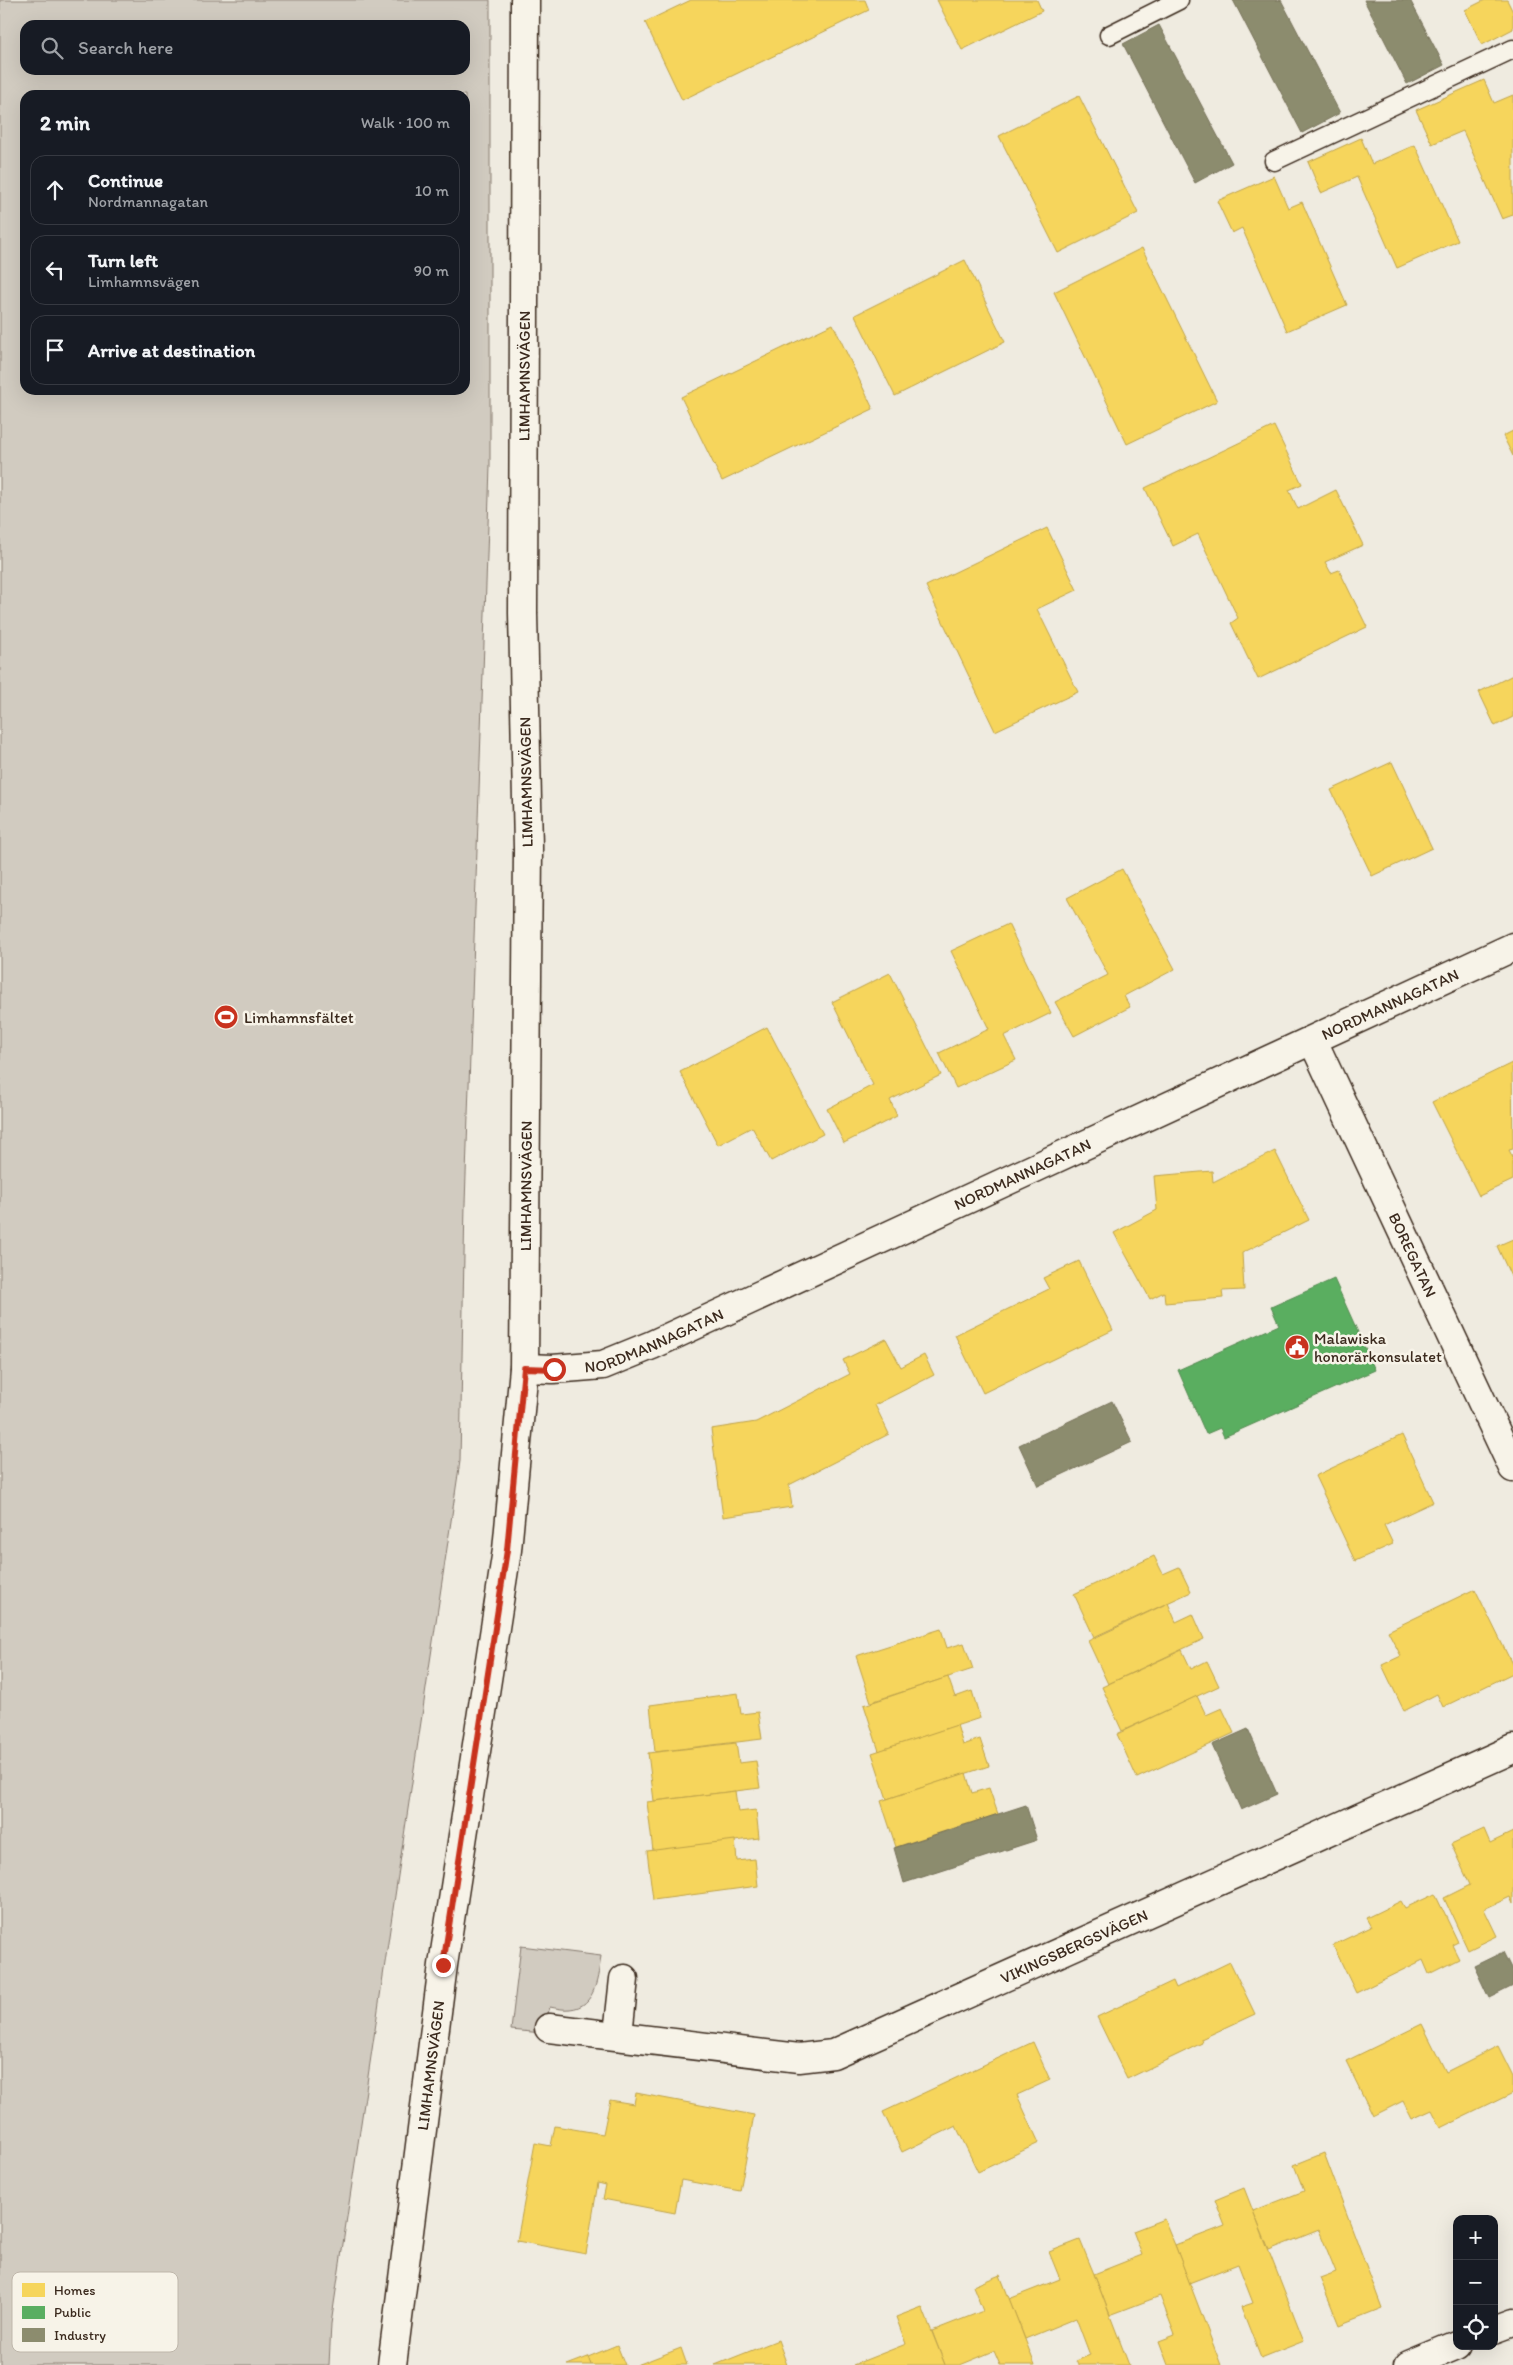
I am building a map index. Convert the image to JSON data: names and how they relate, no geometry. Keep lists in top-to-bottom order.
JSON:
{
  "streets": {
    "street": [
      "LIMHAMNSVÄGEN",
      "NORDMANNAGATAN",
      "BOREGATAN",
      "VIKINGSBERGSVÄGEN"
    ]
  },
  "crossings": [
    ["LIMHAMNSVÄGEN", "NORDMANNAGATAN"],
    ["NORDMANNAGATAN", "BOREGATAN"]
  ],
  "places": {
    "sports": ["Limhamnsfältet"],
    "public building": ["Malawiska honorärkonsulatet"]
  },
  "legend": ["Homes", "Public", "Industry"],
  "page": {
    "search": "Search here",
    "heading": ["2 min", "Walk · 100 m"],
    "list": [
      ["Continue", "Nordmannagatan", "10 m"],
      ["Turn left", "Limhamnsvägen", "90 m"],
      "Arrive at destination"
    ],
    "map_buttons": ["+", "−"]
  }
}
